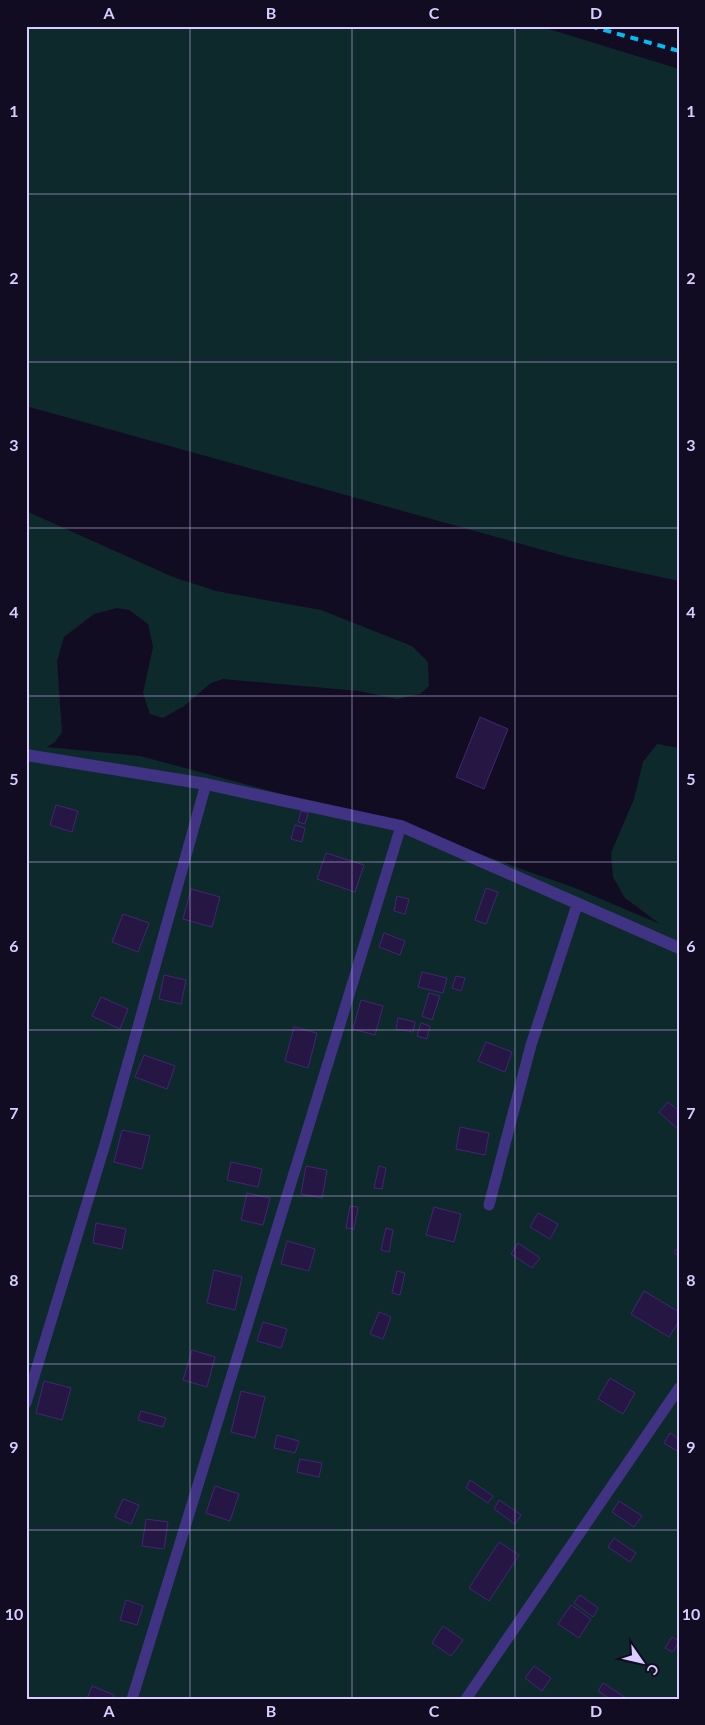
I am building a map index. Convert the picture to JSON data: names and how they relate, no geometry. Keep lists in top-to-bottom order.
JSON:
{
  "north": "bottom right",
  "grid": {
    "columns": [
      "A",
      "B",
      "C",
      "D"
    ],
    "rows": [
      "1",
      "2",
      "3",
      "4",
      "5",
      "6",
      "7",
      "8",
      "9",
      "10"
    ]
  }
}
